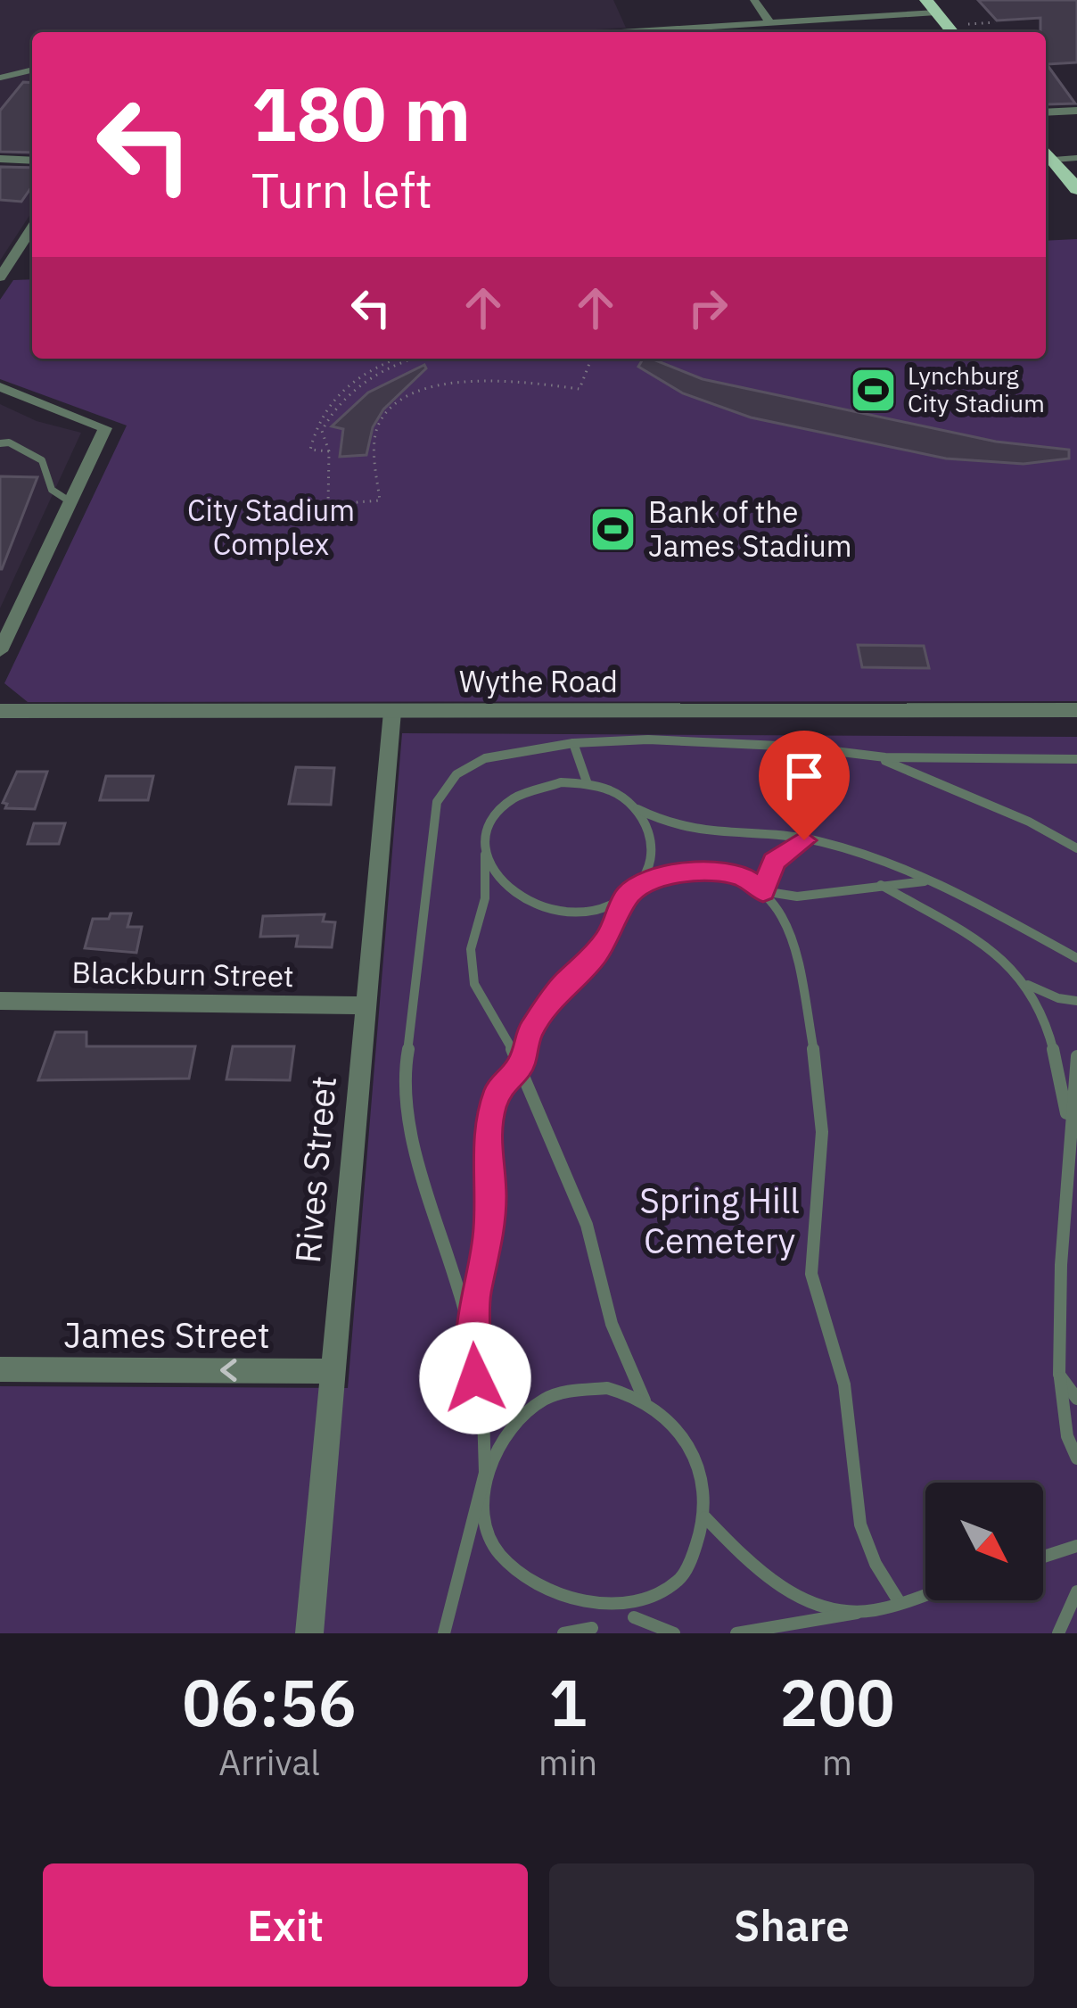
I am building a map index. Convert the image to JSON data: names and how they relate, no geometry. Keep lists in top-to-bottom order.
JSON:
{
  "streets": {
    "street": [
      "Wythe Road",
      "Blackburn Street",
      "Rives Street",
      "James Street"
    ]
  },
  "crossings": [
    ["Wythe Road", "Rives Street"],
    ["Blackburn Street", "Rives Street"],
    ["Rives Street", "James Street"]
  ],
  "one_way": ["James Street"],
  "parks": ["City Stadium Complex", "Spring Hill Cemetery"],
  "places": {
    "sports": ["Lynchburg City Stadium", "Bank of the James Stadium"]
  },
  "north": "bottom right",
  "page": {
    "turn": ["180 m", "Turn left"],
    "eta": [
      "06:56",
      "Arrival",
      "1",
      "min",
      "200",
      "m"
    ],
    "buttons": ["Exit", "Share"]
  }
}
